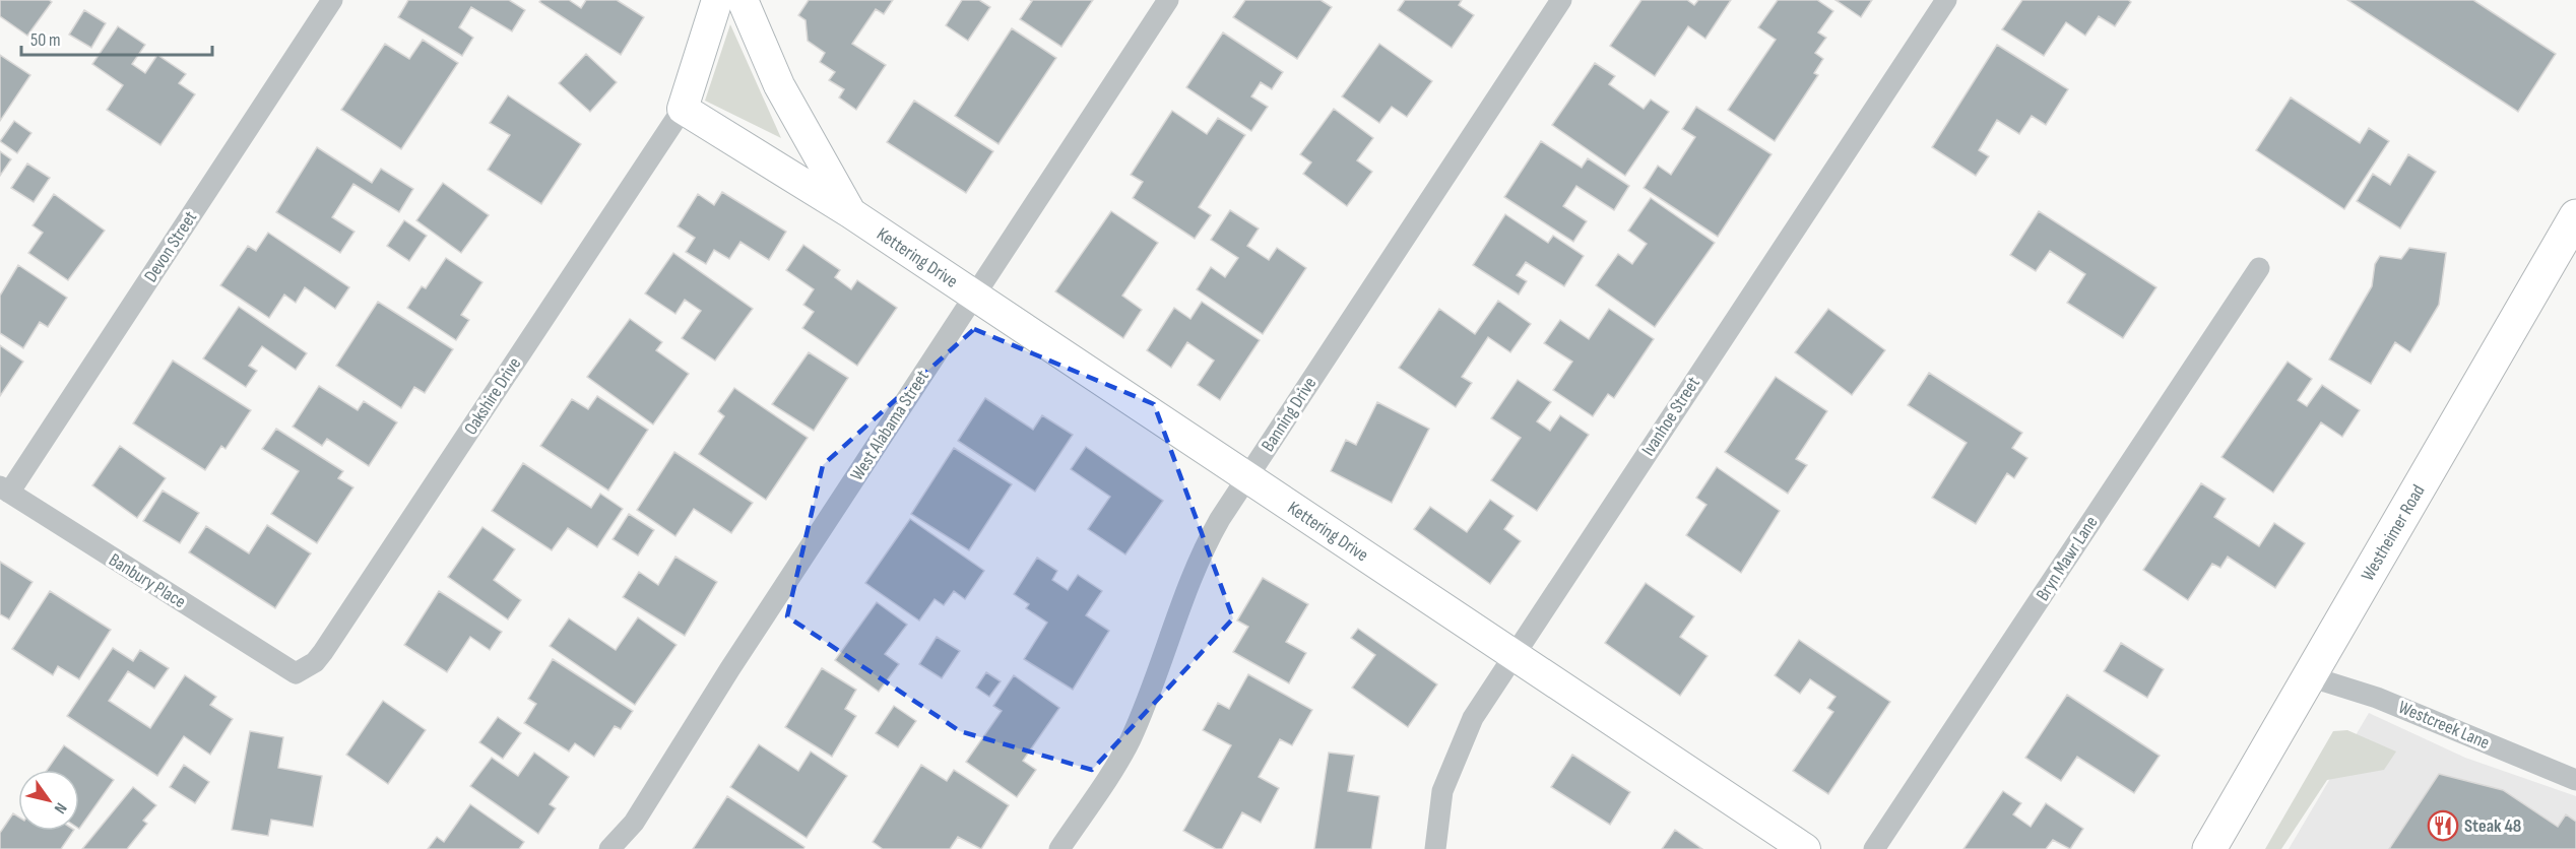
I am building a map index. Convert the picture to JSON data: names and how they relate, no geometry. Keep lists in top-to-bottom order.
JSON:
{
  "streets": {
    "main road": ["Westheimer Road"],
    "street": [
      "Devon Street",
      "Kettering Drive",
      "Oakshire Drive",
      "Banning Drive",
      "Ivanhoe Street",
      "West Alabama Street",
      "Bryn Mawr Lane",
      "Banbury Place",
      "Westcreek Lane"
    ]
  },
  "crossings": [
    ["Devon Street", "Banbury Place"],
    ["Kettering Drive", "Oakshire Drive"],
    ["Kettering Drive", "Banning Drive"],
    ["Kettering Drive", "Ivanhoe Street"],
    ["Kettering Drive", "West Alabama Street"],
    ["Oakshire Drive", "Banbury Place"],
    ["Westheimer Road", "Westcreek Lane"]
  ],
  "places": {
    "restaurant": ["Steak 48"]
  },
  "scale_bar": "50 m",
  "north": "bottom right"
}
